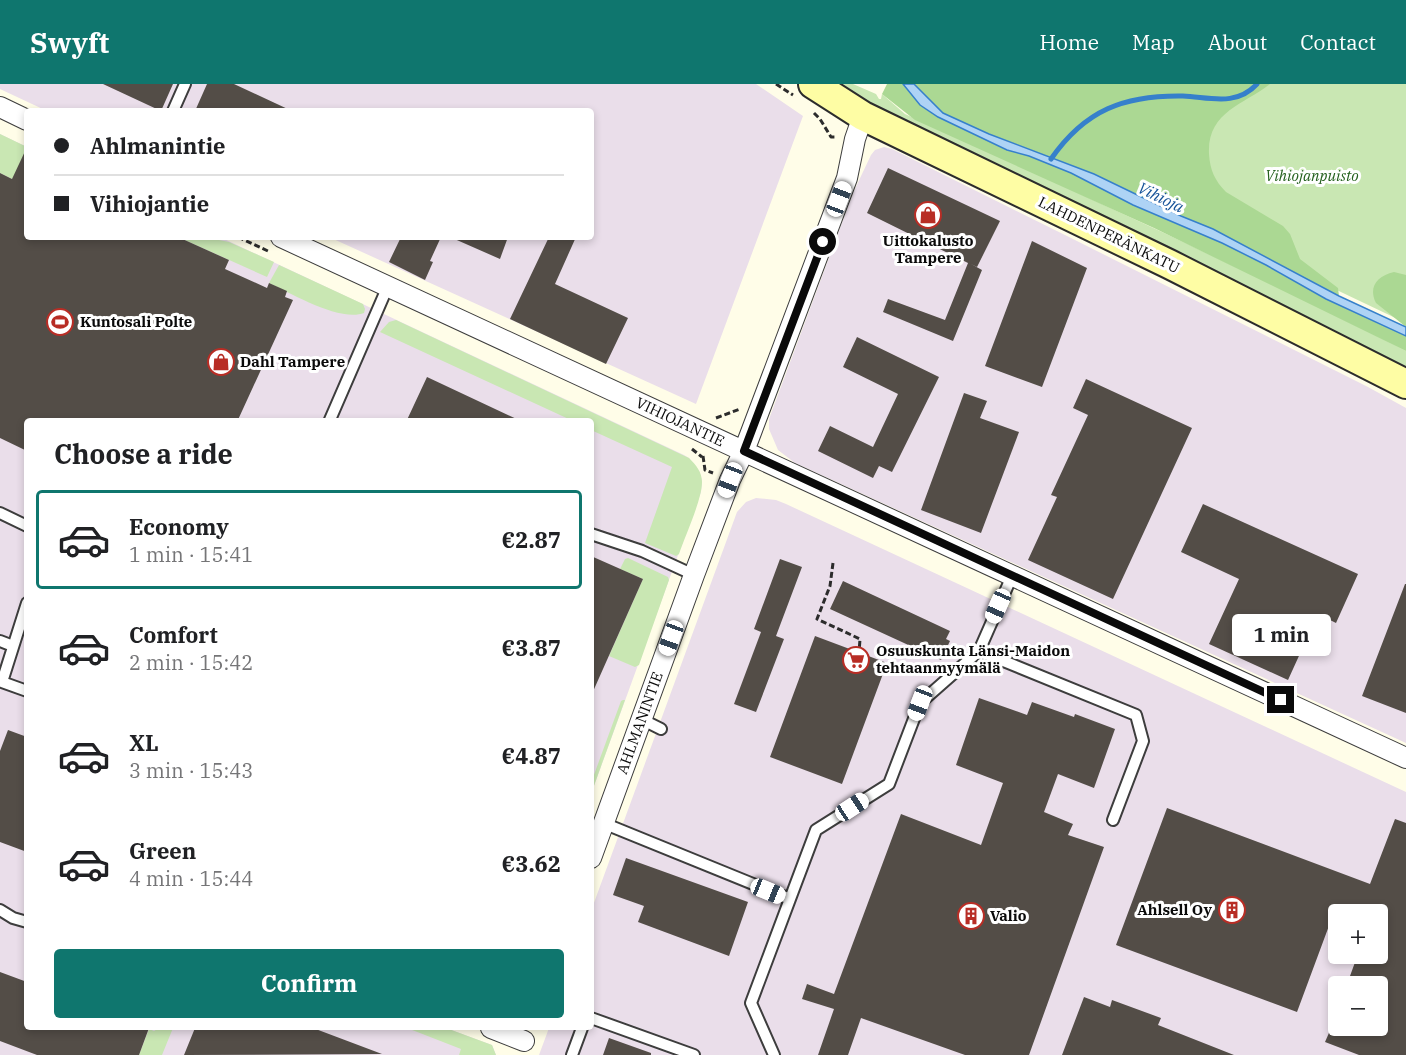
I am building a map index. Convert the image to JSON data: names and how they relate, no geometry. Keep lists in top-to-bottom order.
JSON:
{
  "streets": {
    "main road": ["LAHDENPERÄNKATU"],
    "street": ["VIHIOJANTIE", "AHLMANINTIE"]
  },
  "crossings": [
    ["LAHDENPERÄNKATU", "AHLMANINTIE"],
    ["VIHIOJANTIE", "AHLMANINTIE"]
  ],
  "water": ["Vihioja"],
  "parks": ["Vihiojanpuisto"],
  "places": {
    "shop": ["Uittokalusto Tampere", "Dahl Tampere"],
    "sports": ["Kuntosali Polte"],
    "supermarket": ["Osuuskunta Länsi-Maidon tehtaanmyymälä"],
    "building": ["Ahlsell Oy", "Valio"]
  },
  "page": {
    "header": "Swyft",
    "nav": [
      "Home",
      "Map",
      "About",
      "Contact"
    ],
    "banner": ["Ahlmanintie", "Vihiojantie"],
    "heading": "Choose a ride",
    "list": [
      {
        "name": "Economy",
        "note": "1 min · 15:41",
        "value": "€2.87"
      },
      {
        "name": "Comfort",
        "note": "2 min · 15:42",
        "value": "€3.87"
      },
      {
        "name": "XL",
        "note": "3 min · 15:43",
        "value": "€4.87"
      },
      {
        "name": "Green",
        "note": "4 min · 15:44",
        "value": "€3.62"
      }
    ],
    "bubble": "1 min",
    "map_buttons": ["+", "−"],
    "buttons": "Confirm"
  }
}
